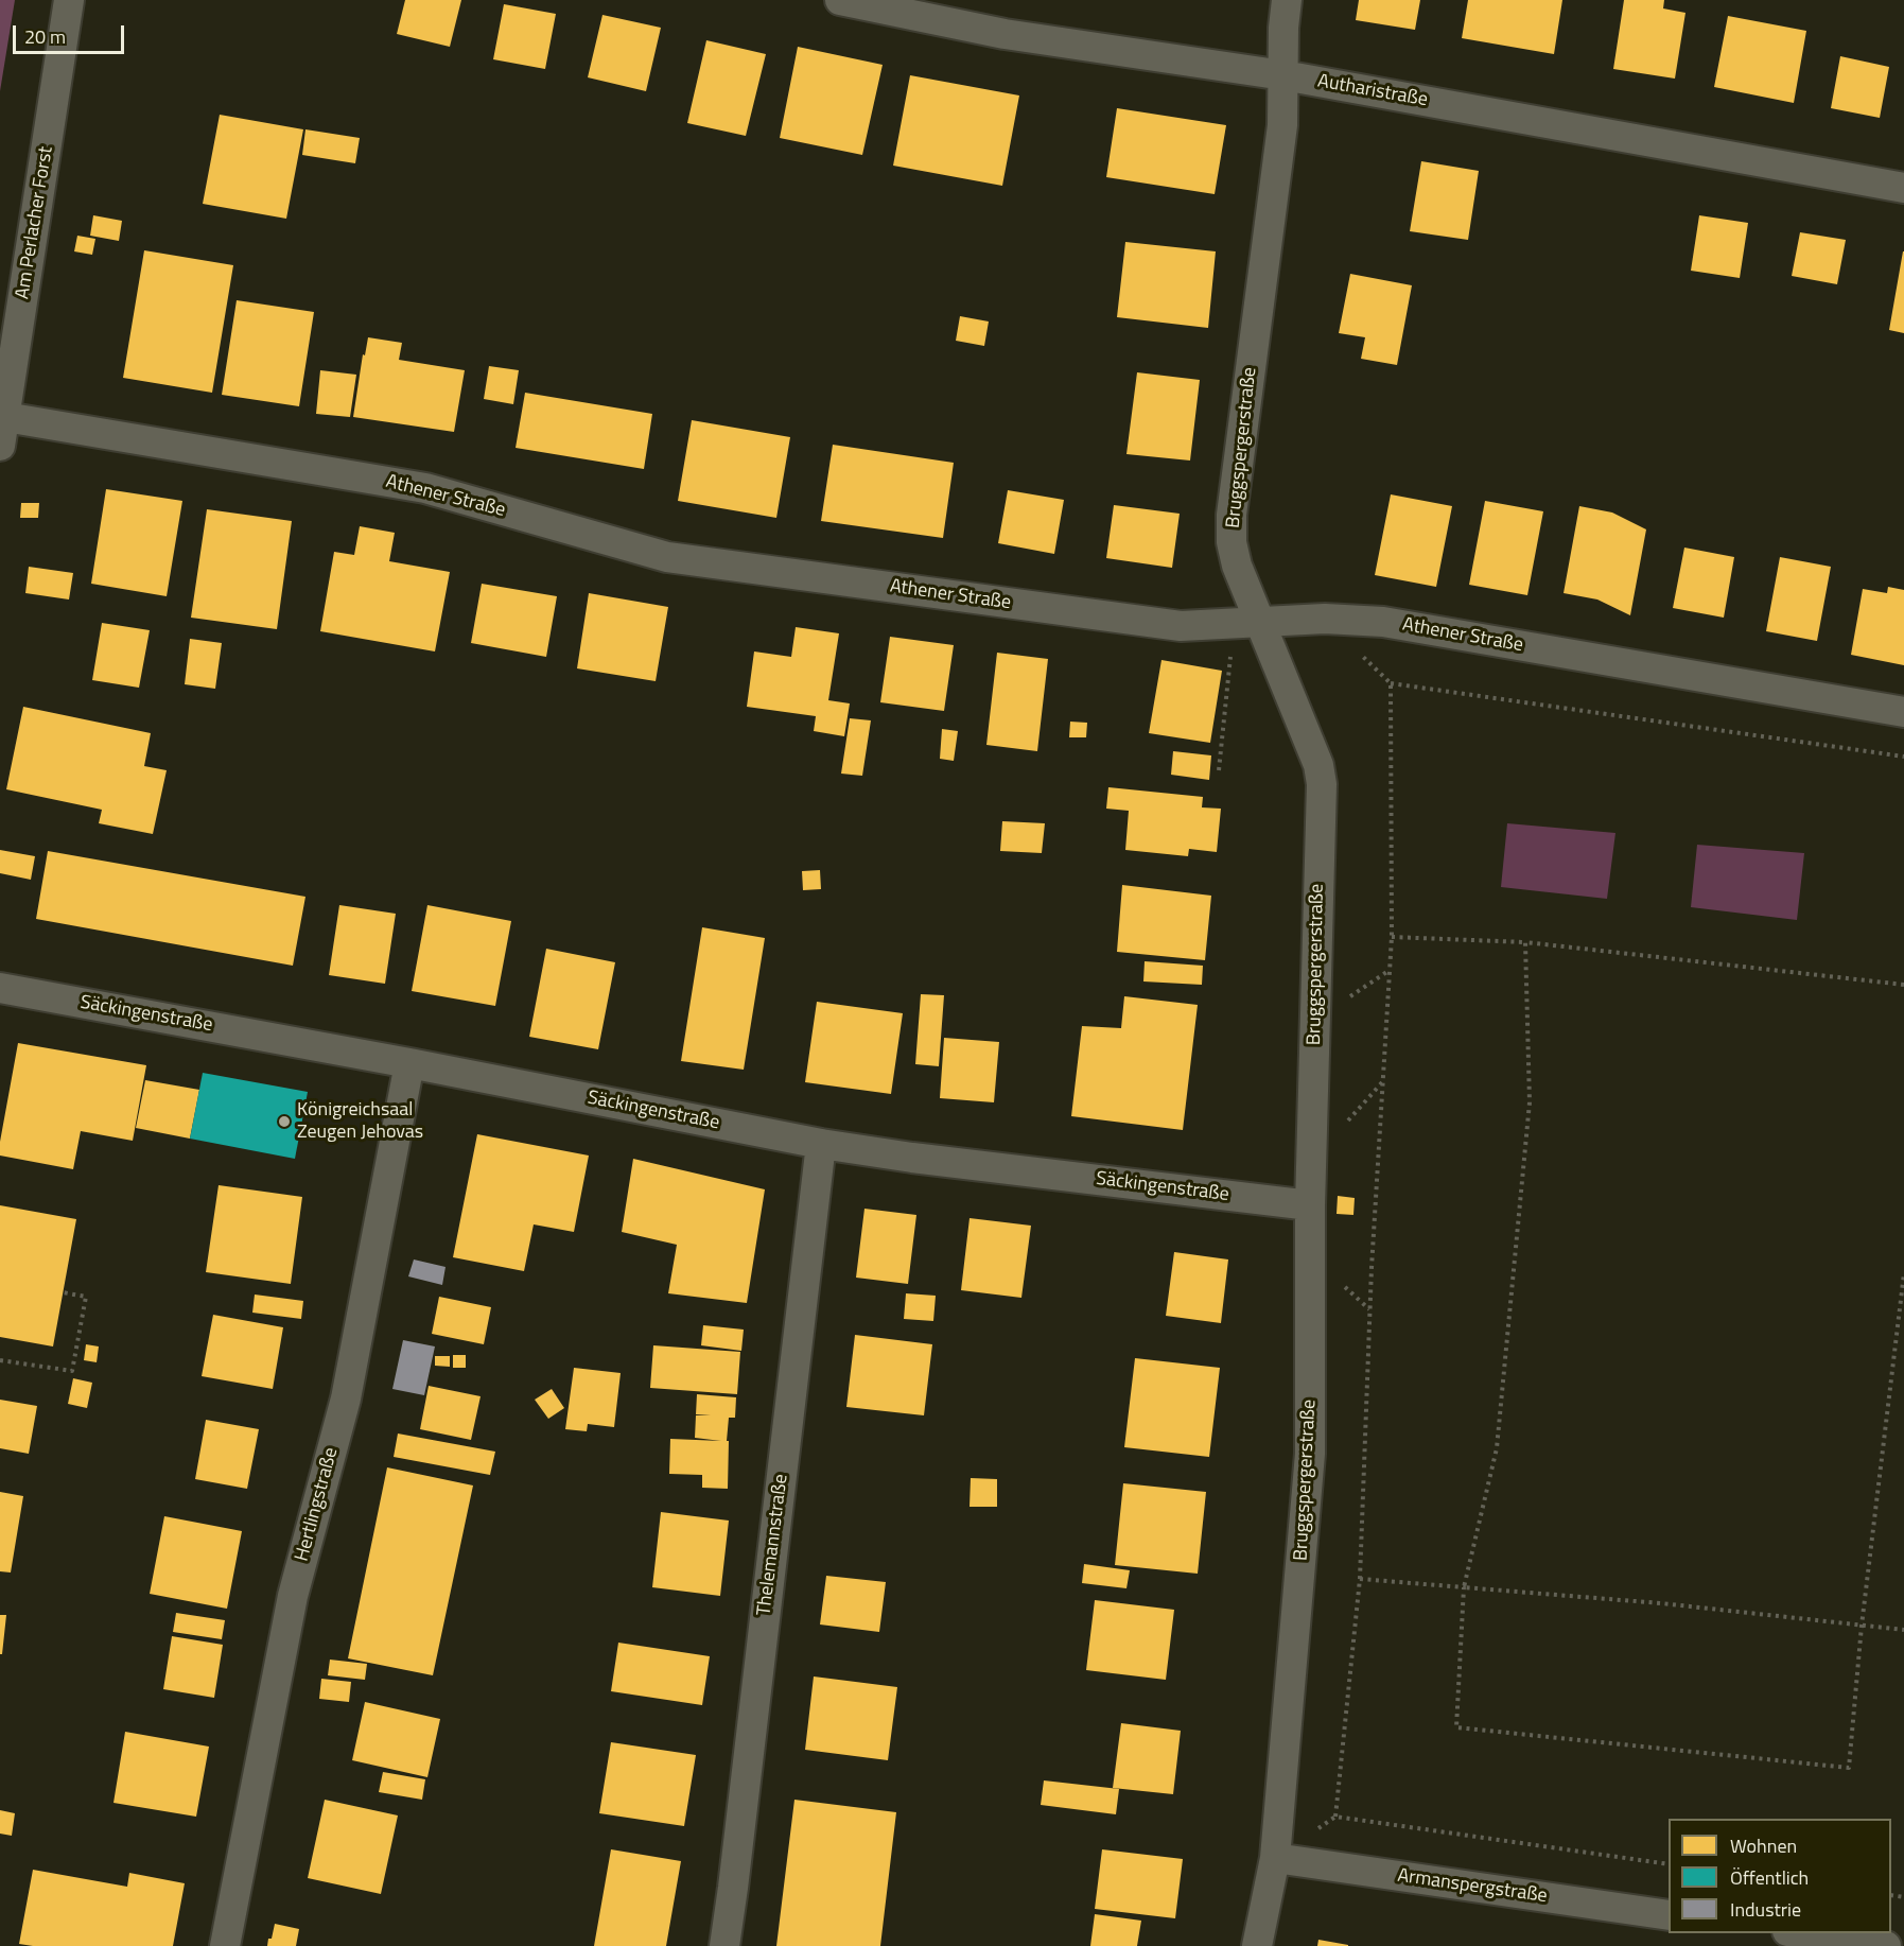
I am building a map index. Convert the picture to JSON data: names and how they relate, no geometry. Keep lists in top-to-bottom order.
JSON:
{
  "streets": {
    "street": [
      "Autharistraße",
      "Am Perlacher Forst",
      "Bruggspergerstraße",
      "Athener Straße",
      "Säckingenstraße",
      "Hertlingstraße",
      "Thelemannstraße",
      "Armanspergstraße"
    ]
  },
  "crossings": [
    ["Autharistraße", "Bruggspergerstraße"],
    ["Am Perlacher Forst", "Athener Straße"],
    ["Bruggspergerstraße", "Athener Straße"],
    ["Bruggspergerstraße", "Säckingenstraße"],
    ["Bruggspergerstraße", "Armanspergstraße"],
    ["Säckingenstraße", "Hertlingstraße"],
    ["Säckingenstraße", "Thelemannstraße"]
  ],
  "places": ["Königreichsaal Zeugen Jehovas"],
  "legend": ["Wohnen", "Öffentlich", "Industrie"],
  "scale_bar": "20 m"
}
